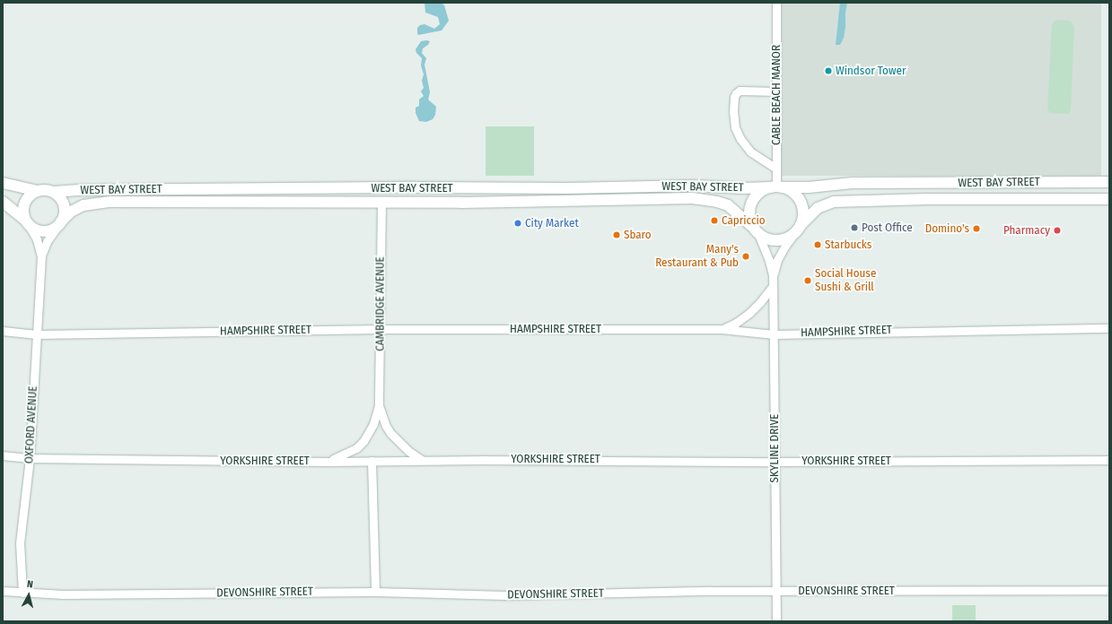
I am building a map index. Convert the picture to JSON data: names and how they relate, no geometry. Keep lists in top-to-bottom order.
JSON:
{
  "streets": {
    "main road": ["WEST BAY STREET"],
    "street": [
      "CABLE BEACH MANOR",
      "CAMBRIDGE AVENUE",
      "HAMPSHIRE STREET",
      "OXFORD AVENUE",
      "SKYLINE DRIVE",
      "YORKSHIRE STREET",
      "DEVONSHIRE STREET"
    ]
  },
  "crossings": [
    ["CABLE BEACH MANOR", "WEST BAY STREET"],
    ["CABLE BEACH MANOR", "SKYLINE DRIVE"],
    ["WEST BAY STREET", "CAMBRIDGE AVENUE"],
    ["WEST BAY STREET", "OXFORD AVENUE"],
    ["WEST BAY STREET", "SKYLINE DRIVE"],
    ["CAMBRIDGE AVENUE", "HAMPSHIRE STREET"],
    ["CAMBRIDGE AVENUE", "YORKSHIRE STREET"],
    ["HAMPSHIRE STREET", "OXFORD AVENUE"],
    ["HAMPSHIRE STREET", "SKYLINE DRIVE"],
    ["OXFORD AVENUE", "YORKSHIRE STREET"],
    ["OXFORD AVENUE", "DEVONSHIRE STREET"],
    ["SKYLINE DRIVE", "YORKSHIRE STREET"],
    ["SKYLINE DRIVE", "DEVONSHIRE STREET"]
  ],
  "places": [
    "Windsor Tower",
    "Capriccio",
    "City Market",
    "Post Office",
    "Domino's",
    "Pharmacy",
    "Sbaro",
    "Starbucks",
    "Many's Restaurant & Pub",
    "Social House Sushi & Grill"
  ],
  "north": "top"
}
